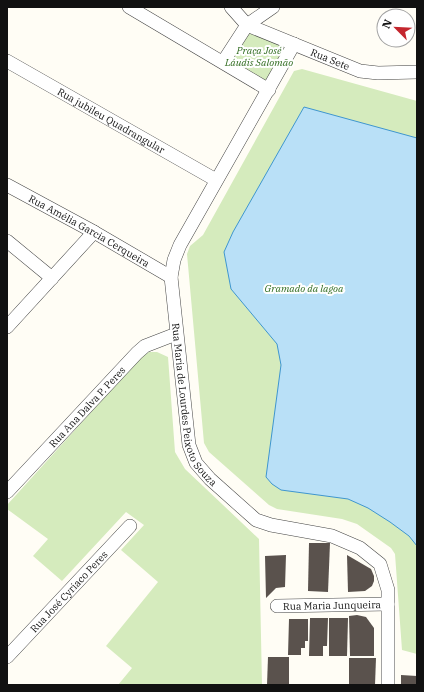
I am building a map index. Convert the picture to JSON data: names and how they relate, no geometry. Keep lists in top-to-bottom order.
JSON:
{
  "streets": {
    "street": [
      "Rua Sete",
      "Rua jubileu Quadrangular",
      "Rua Amélia Garcia Cerqueira",
      "Rua Maria de Lourdes Peixoto Souza",
      "Rua Ana Dalva P. Peres",
      "Rua José Cyriaco Peres",
      "Rua Maria Junqueira"
    ]
  },
  "crossings": [
    ["Rua Sete", "Rua Maria de Lourdes Peixoto Souza"],
    ["Rua jubileu Quadrangular", "Rua Maria de Lourdes Peixoto Souza"],
    ["Rua Amélia Garcia Cerqueira", "Rua Maria de Lourdes Peixoto Souza"],
    ["Rua Maria de Lourdes Peixoto Souza", "Rua Ana Dalva P. Peres"],
    ["Rua Maria de Lourdes Peixoto Souza", "Rua Maria Junqueira"]
  ],
  "parks": ["Praça José Láudis Salomão", "Gramado da lagoa"],
  "north": "top left"
}
